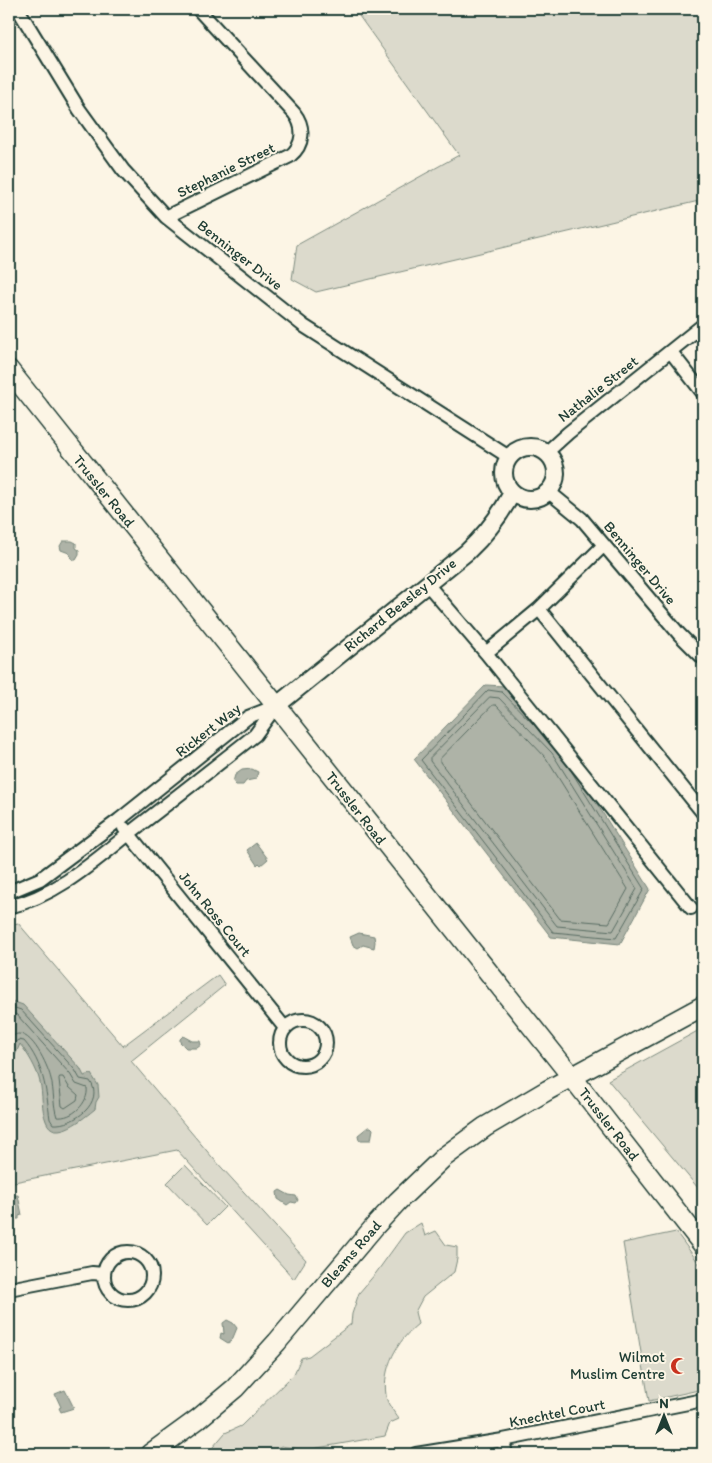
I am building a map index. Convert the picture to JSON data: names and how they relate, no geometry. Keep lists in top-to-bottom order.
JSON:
{
  "streets": {
    "main road": ["Trussler Road", "Bleams Road"],
    "street": [
      "Stephanie Street",
      "Benninger Drive",
      "Nathalie Street",
      "Richard Beasley Drive",
      "Rickert Way",
      "John Ross Court",
      "Knechtel Court"
    ]
  },
  "crossings": [
    ["Stephanie Street", "Benninger Drive"],
    ["Benninger Drive", "Nathalie Street"],
    ["Benninger Drive", "Richard Beasley Drive"],
    ["Nathalie Street", "Richard Beasley Drive"],
    ["Trussler Road", "Richard Beasley Drive"],
    ["Trussler Road", "Rickert Way"],
    ["Trussler Road", "Bleams Road"],
    ["Richard Beasley Drive", "Rickert Way"],
    ["Rickert Way", "John Ross Court"]
  ],
  "places": {
    "mosque": ["Wilmot Muslim Centre"]
  },
  "north": "top"
}
